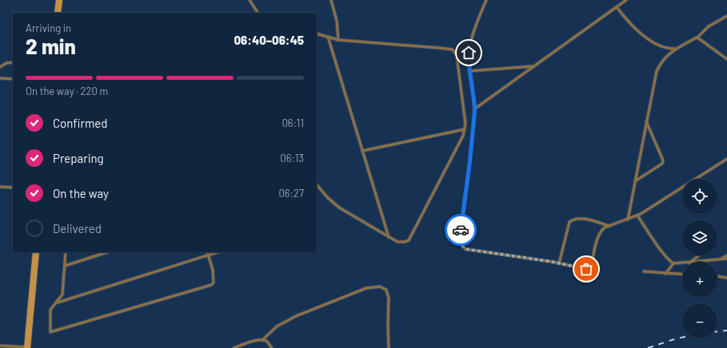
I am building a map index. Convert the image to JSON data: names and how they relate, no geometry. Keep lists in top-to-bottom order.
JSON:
{
  "page": {
    "heading": ["2 min", "Arriving in", "06:40–06:45"],
    "bar": "On the way · 220 m",
    "list": [
      ["Confirmed", "06:11"],
      ["Preparing", "06:13"],
      ["On the way", "06:27"],
      "Delivered"
    ],
    "map_buttons": ["+", "−"]
  }
}
